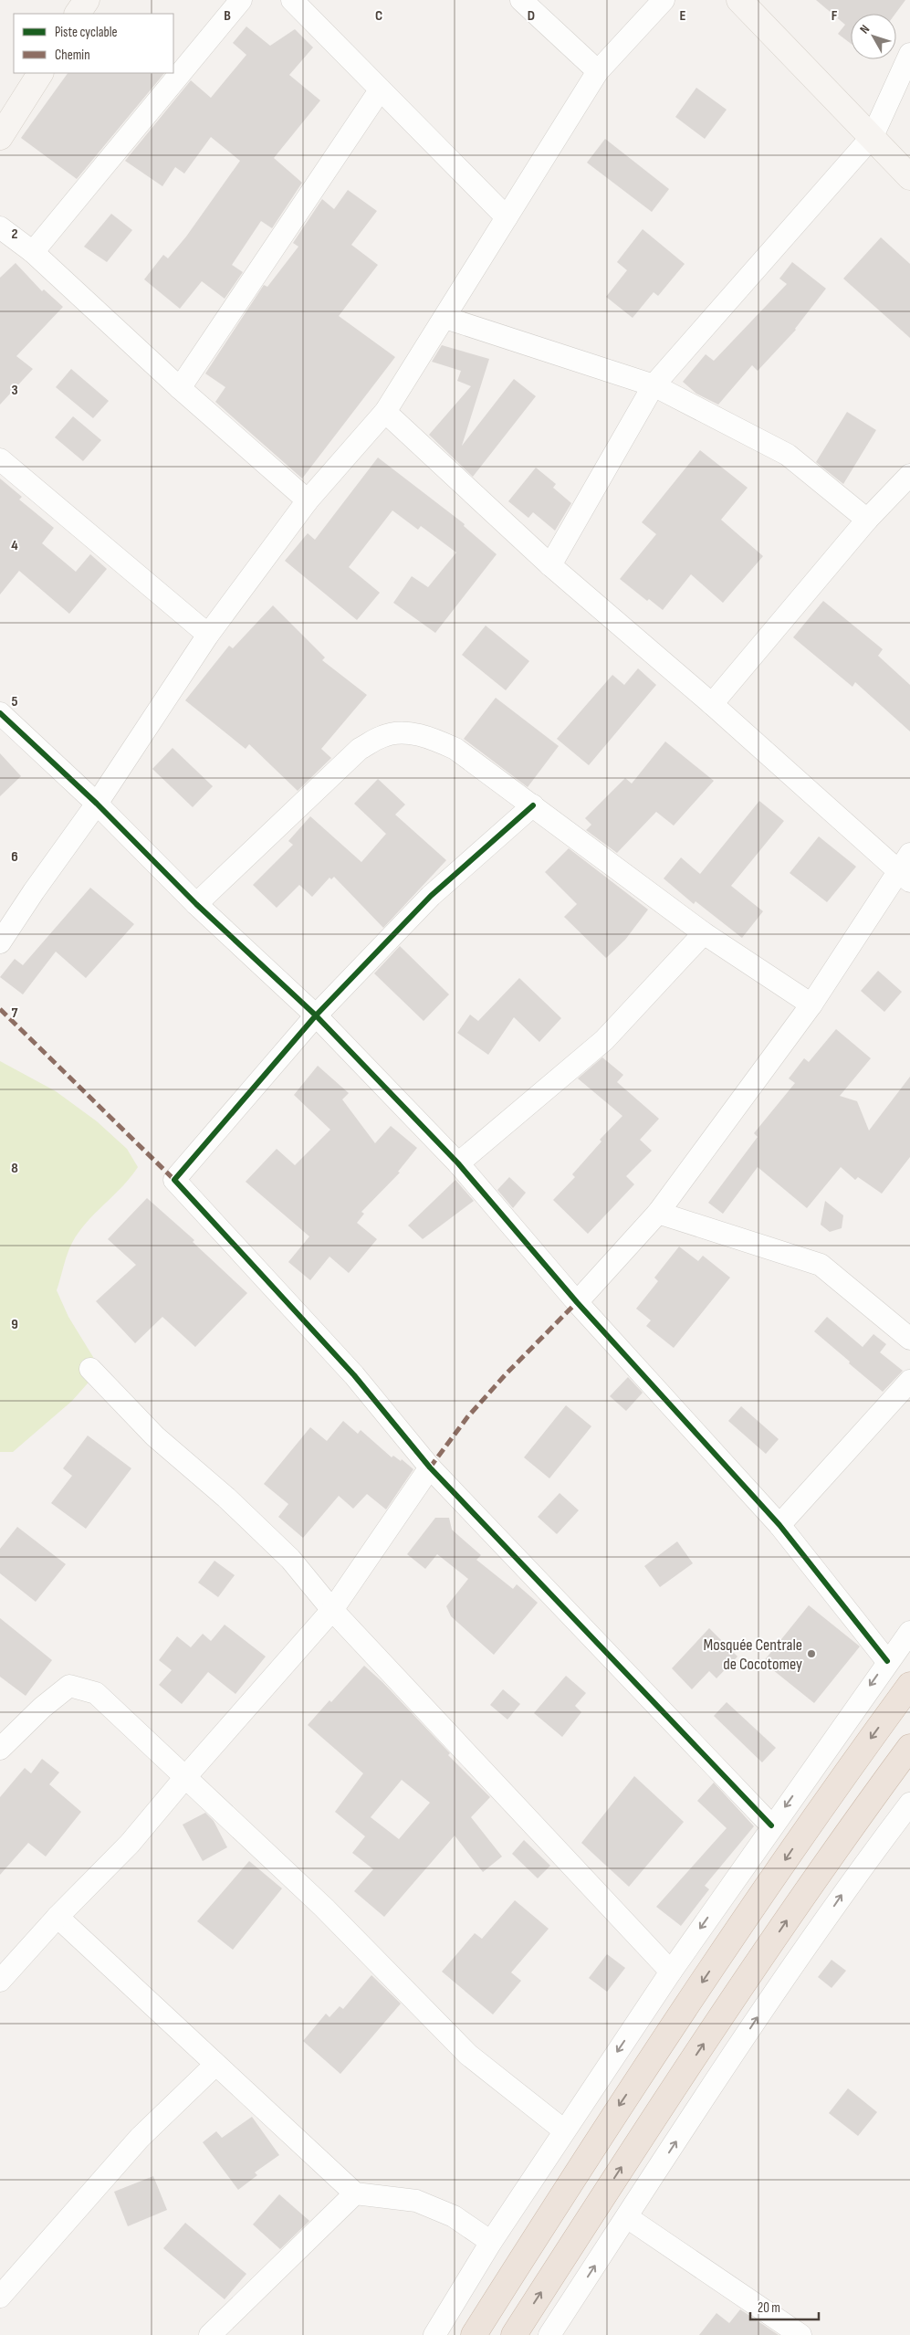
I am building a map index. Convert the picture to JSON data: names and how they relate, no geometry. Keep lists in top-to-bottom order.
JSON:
{
  "places": ["Mosquée Centrale de Cocotomey"],
  "legend": ["Piste cyclable", "Chemin"],
  "scale_bar": "20 m",
  "north": "top left",
  "grid": {
    "columns": [
      "B",
      "C",
      "D",
      "E",
      "F"
    ],
    "rows": [
      "2",
      "3",
      "4",
      "5",
      "6",
      "7",
      "8",
      "9"
    ]
  }
}
